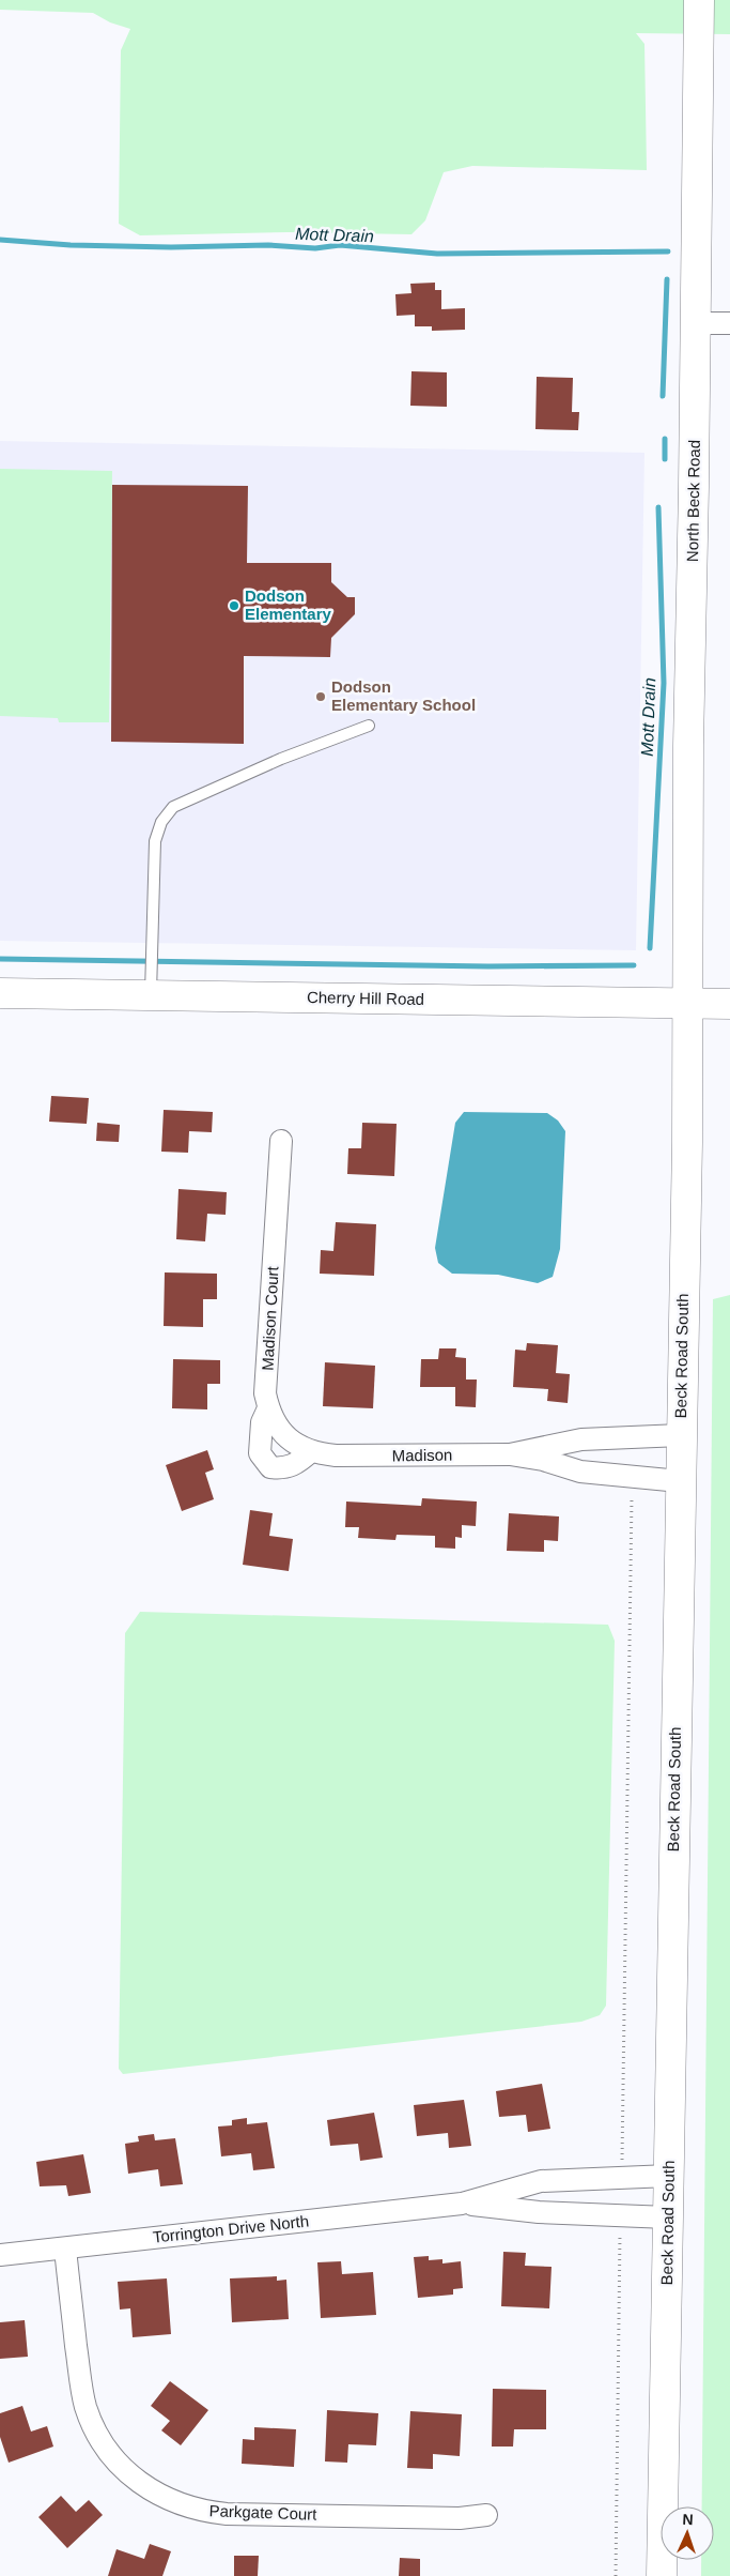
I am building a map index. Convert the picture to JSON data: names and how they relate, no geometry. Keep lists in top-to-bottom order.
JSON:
{
  "streets": {
    "main road": ["North Beck Road", "Cherry Hill Road", "Beck Road South"],
    "street": [
      "Madison Court",
      "Madison",
      "Torrington Drive North",
      "Parkgate Court"
    ]
  },
  "crossings": [
    ["North Beck Road", "Cherry Hill Road"],
    ["North Beck Road", "Beck Road South"],
    ["Cherry Hill Road", "Beck Road South"],
    ["Madison Court", "Madison"],
    ["Beck Road South", "Madison"],
    ["Beck Road South", "Torrington Drive North"],
    ["Torrington Drive North", "Parkgate Court"]
  ],
  "water": ["Mott Drain"],
  "places": ["Dodson Elementary", "Dodson Elementary School"],
  "north": "top"
}
